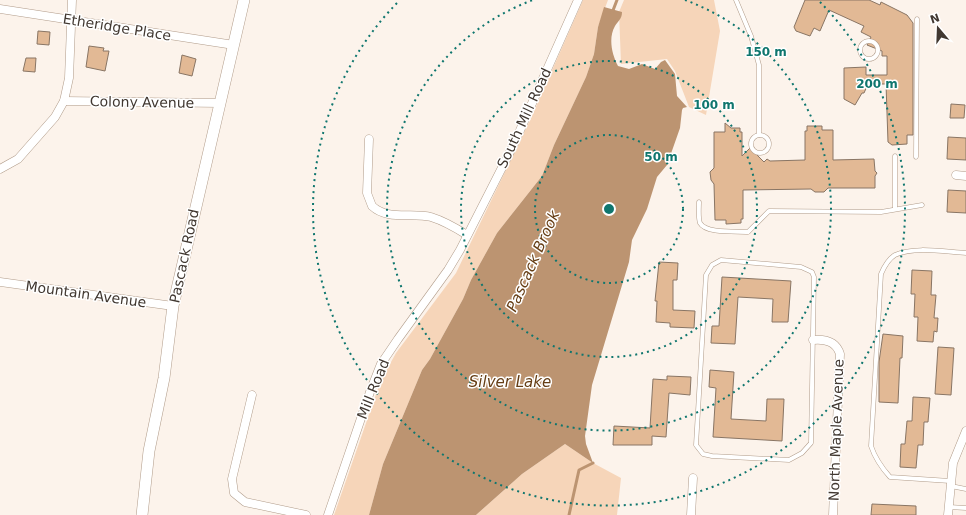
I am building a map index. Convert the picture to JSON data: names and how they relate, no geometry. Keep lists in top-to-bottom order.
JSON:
{
  "streets": {
    "street": [
      "Etheridge Place",
      "Colony Avenue",
      "South Mill Road",
      "Pascack Road",
      "Mountain Avenue",
      "Mill Road",
      "North Maple Avenue"
    ]
  },
  "crossings": [
    ["Etheridge Place", "Pascack Road"],
    ["Colony Avenue", "Pascack Road"],
    ["South Mill Road", "Mill Road"],
    ["Pascack Road", "Mountain Avenue"]
  ],
  "water": ["Pascack Brook", "Silver Lake"],
  "north": "top",
  "rings": [
    "150 m",
    "200 m",
    "100 m",
    "50 m"
  ]
}
